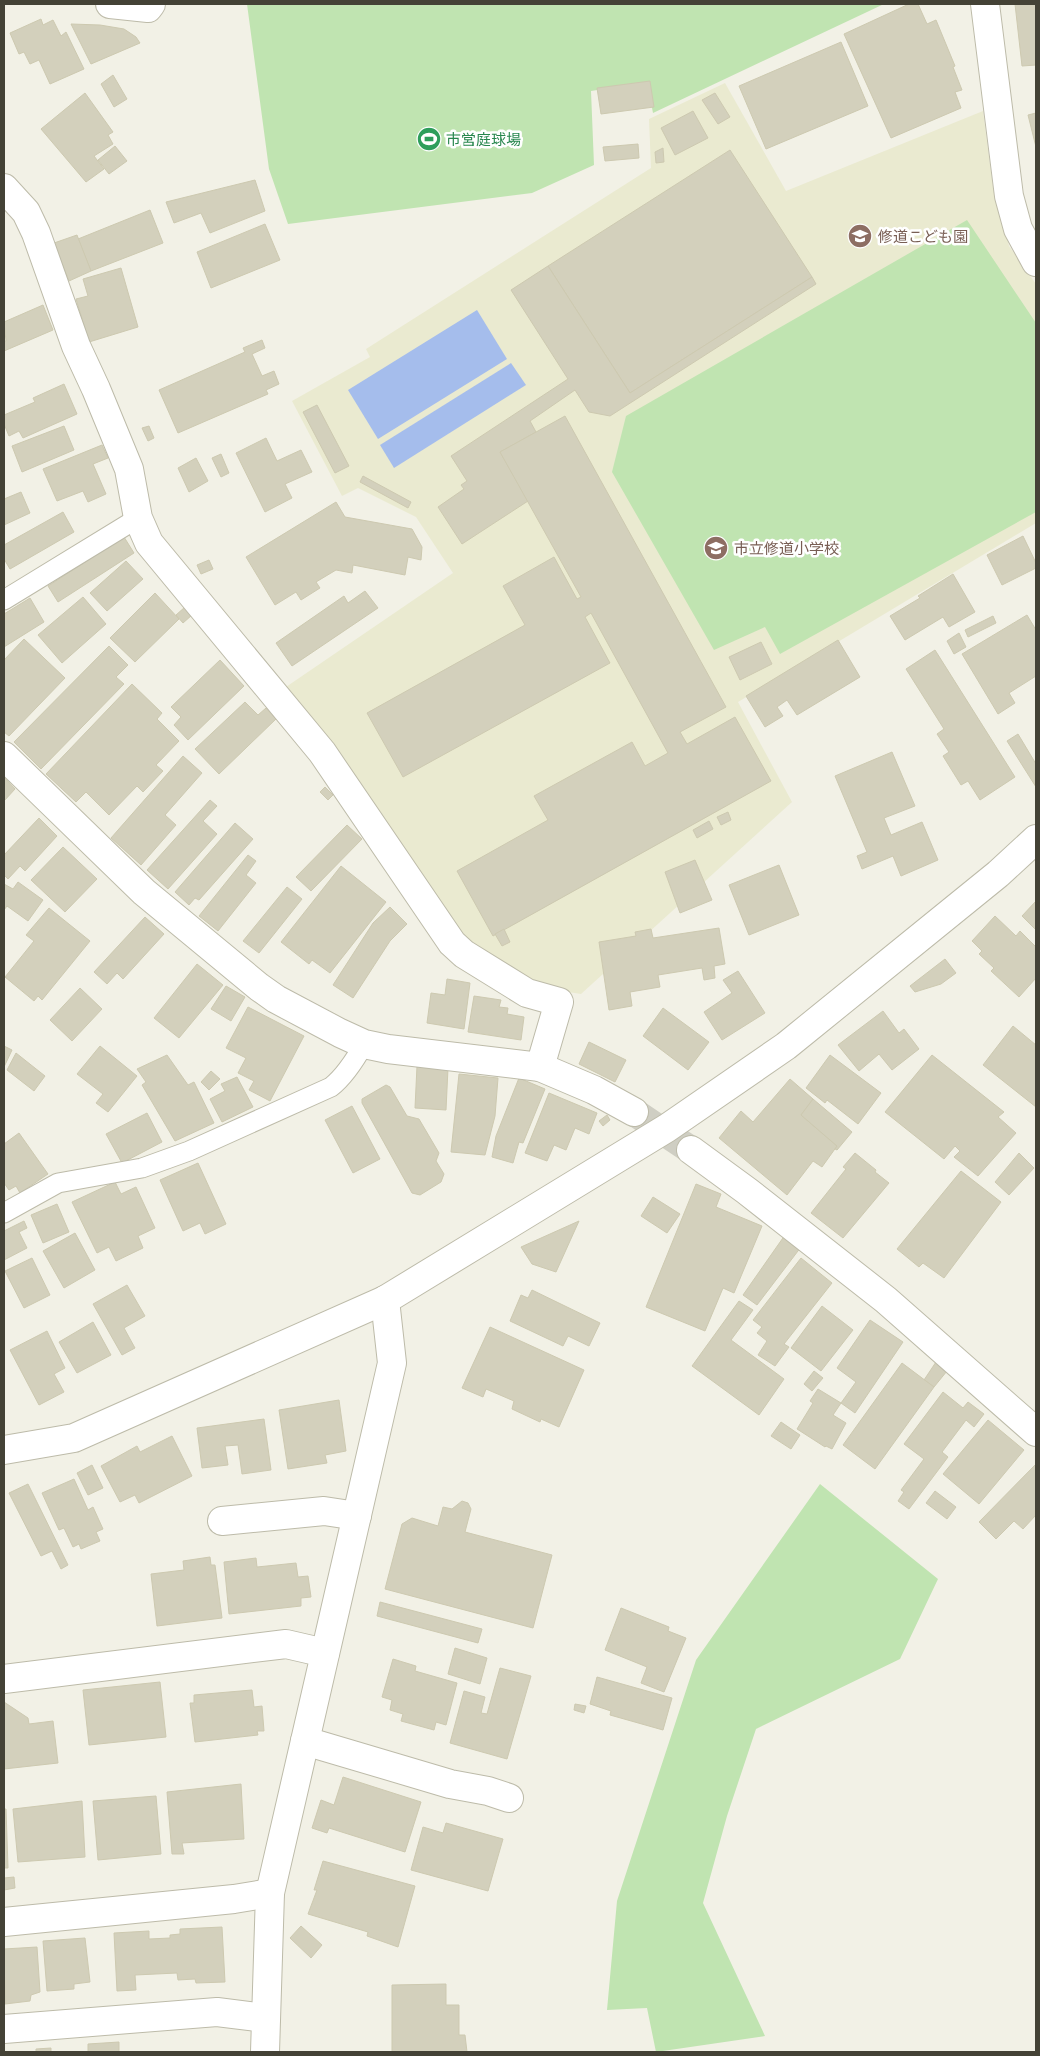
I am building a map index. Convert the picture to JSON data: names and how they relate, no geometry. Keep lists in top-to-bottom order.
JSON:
{
  "places": {
    "sports": ["市営庭球場"],
    "school or university": ["修道こども園", "市立修道小学校"]
  }
}
